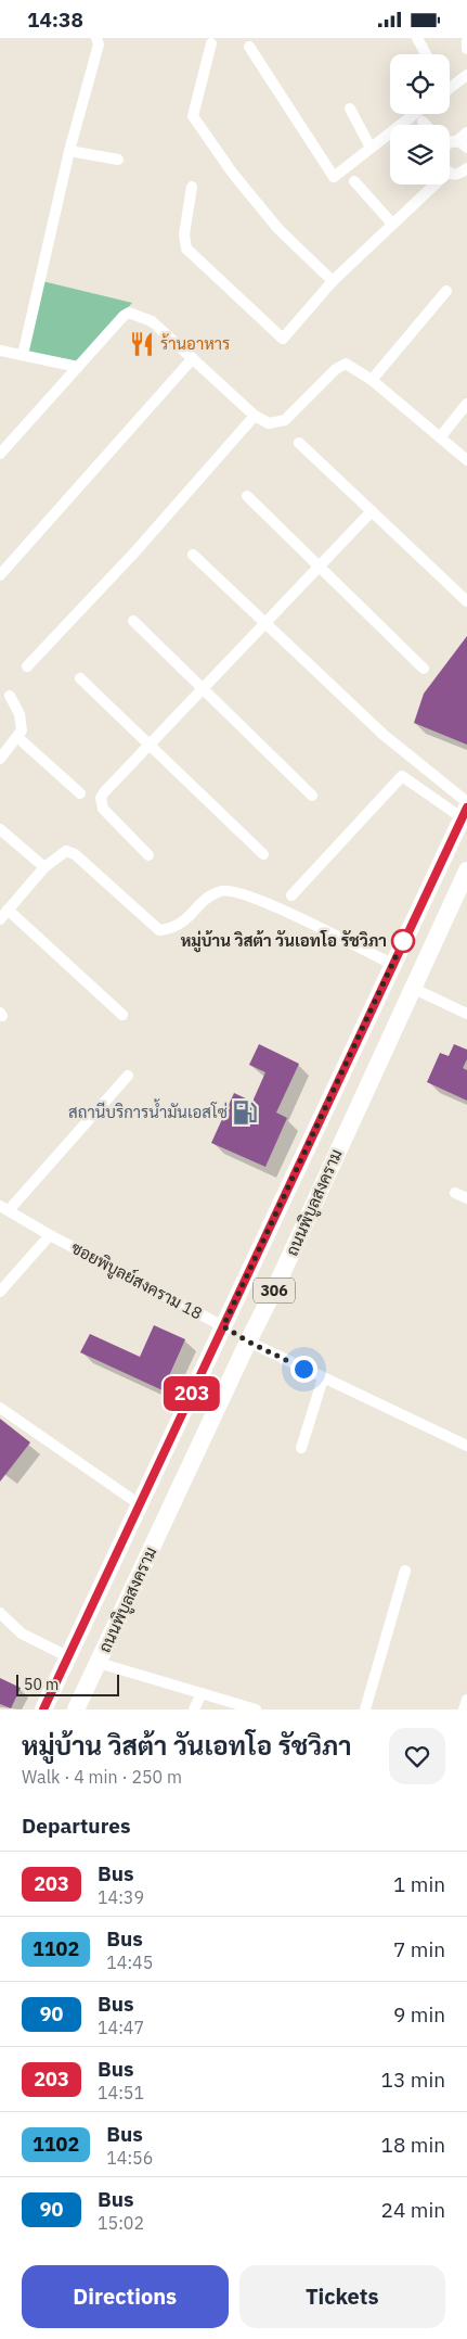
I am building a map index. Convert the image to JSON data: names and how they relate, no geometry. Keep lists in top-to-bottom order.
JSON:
{
  "streets": {
    "main road": ["ถนนพิบูลสงคราม", "306"],
    "street": ["ซอยพิบูลย์สงคราม 18"]
  },
  "crossings": [
    ["ถนนพิบูลสงคราม", "ซอยพิบูลย์สงคราม 18"]
  ],
  "places": {
    "restaurant": ["ร้านอาหาร"],
    "other": ["หมู่บ้าน วิสต้า วันเอทโอ รัชวิภา"],
    "fuel station": ["สถานีบริการน้ำมันเอสโซ่"]
  },
  "lines": ["bus line 203"],
  "scale_bar": "50 m",
  "page": {
    "status": "14:38",
    "on_map": "203",
    "scale": "50 m",
    "heading": [
      ["หมู่บ้าน วิสต้า วันเอทโอ รัชวิภา", "Walk · 4 min · 250 m"],
      "Departures"
    ],
    "list": [
      {
        "mark": "203",
        "name": "Bus",
        "note": "14:39",
        "value": "1 min"
      },
      {
        "mark": "1102",
        "name": "Bus",
        "note": "14:45",
        "value": "7 min"
      },
      {
        "mark": "90",
        "name": "Bus",
        "note": "14:47",
        "value": "9 min"
      },
      {
        "mark": "203",
        "name": "Bus",
        "note": "14:51",
        "value": "13 min"
      },
      {
        "mark": "1102",
        "name": "Bus",
        "note": "14:56",
        "value": "18 min"
      },
      {
        "mark": "90",
        "name": "Bus",
        "note": "15:02",
        "value": "24 min"
      }
    ],
    "buttons": ["Directions", "Tickets"]
  }
}
